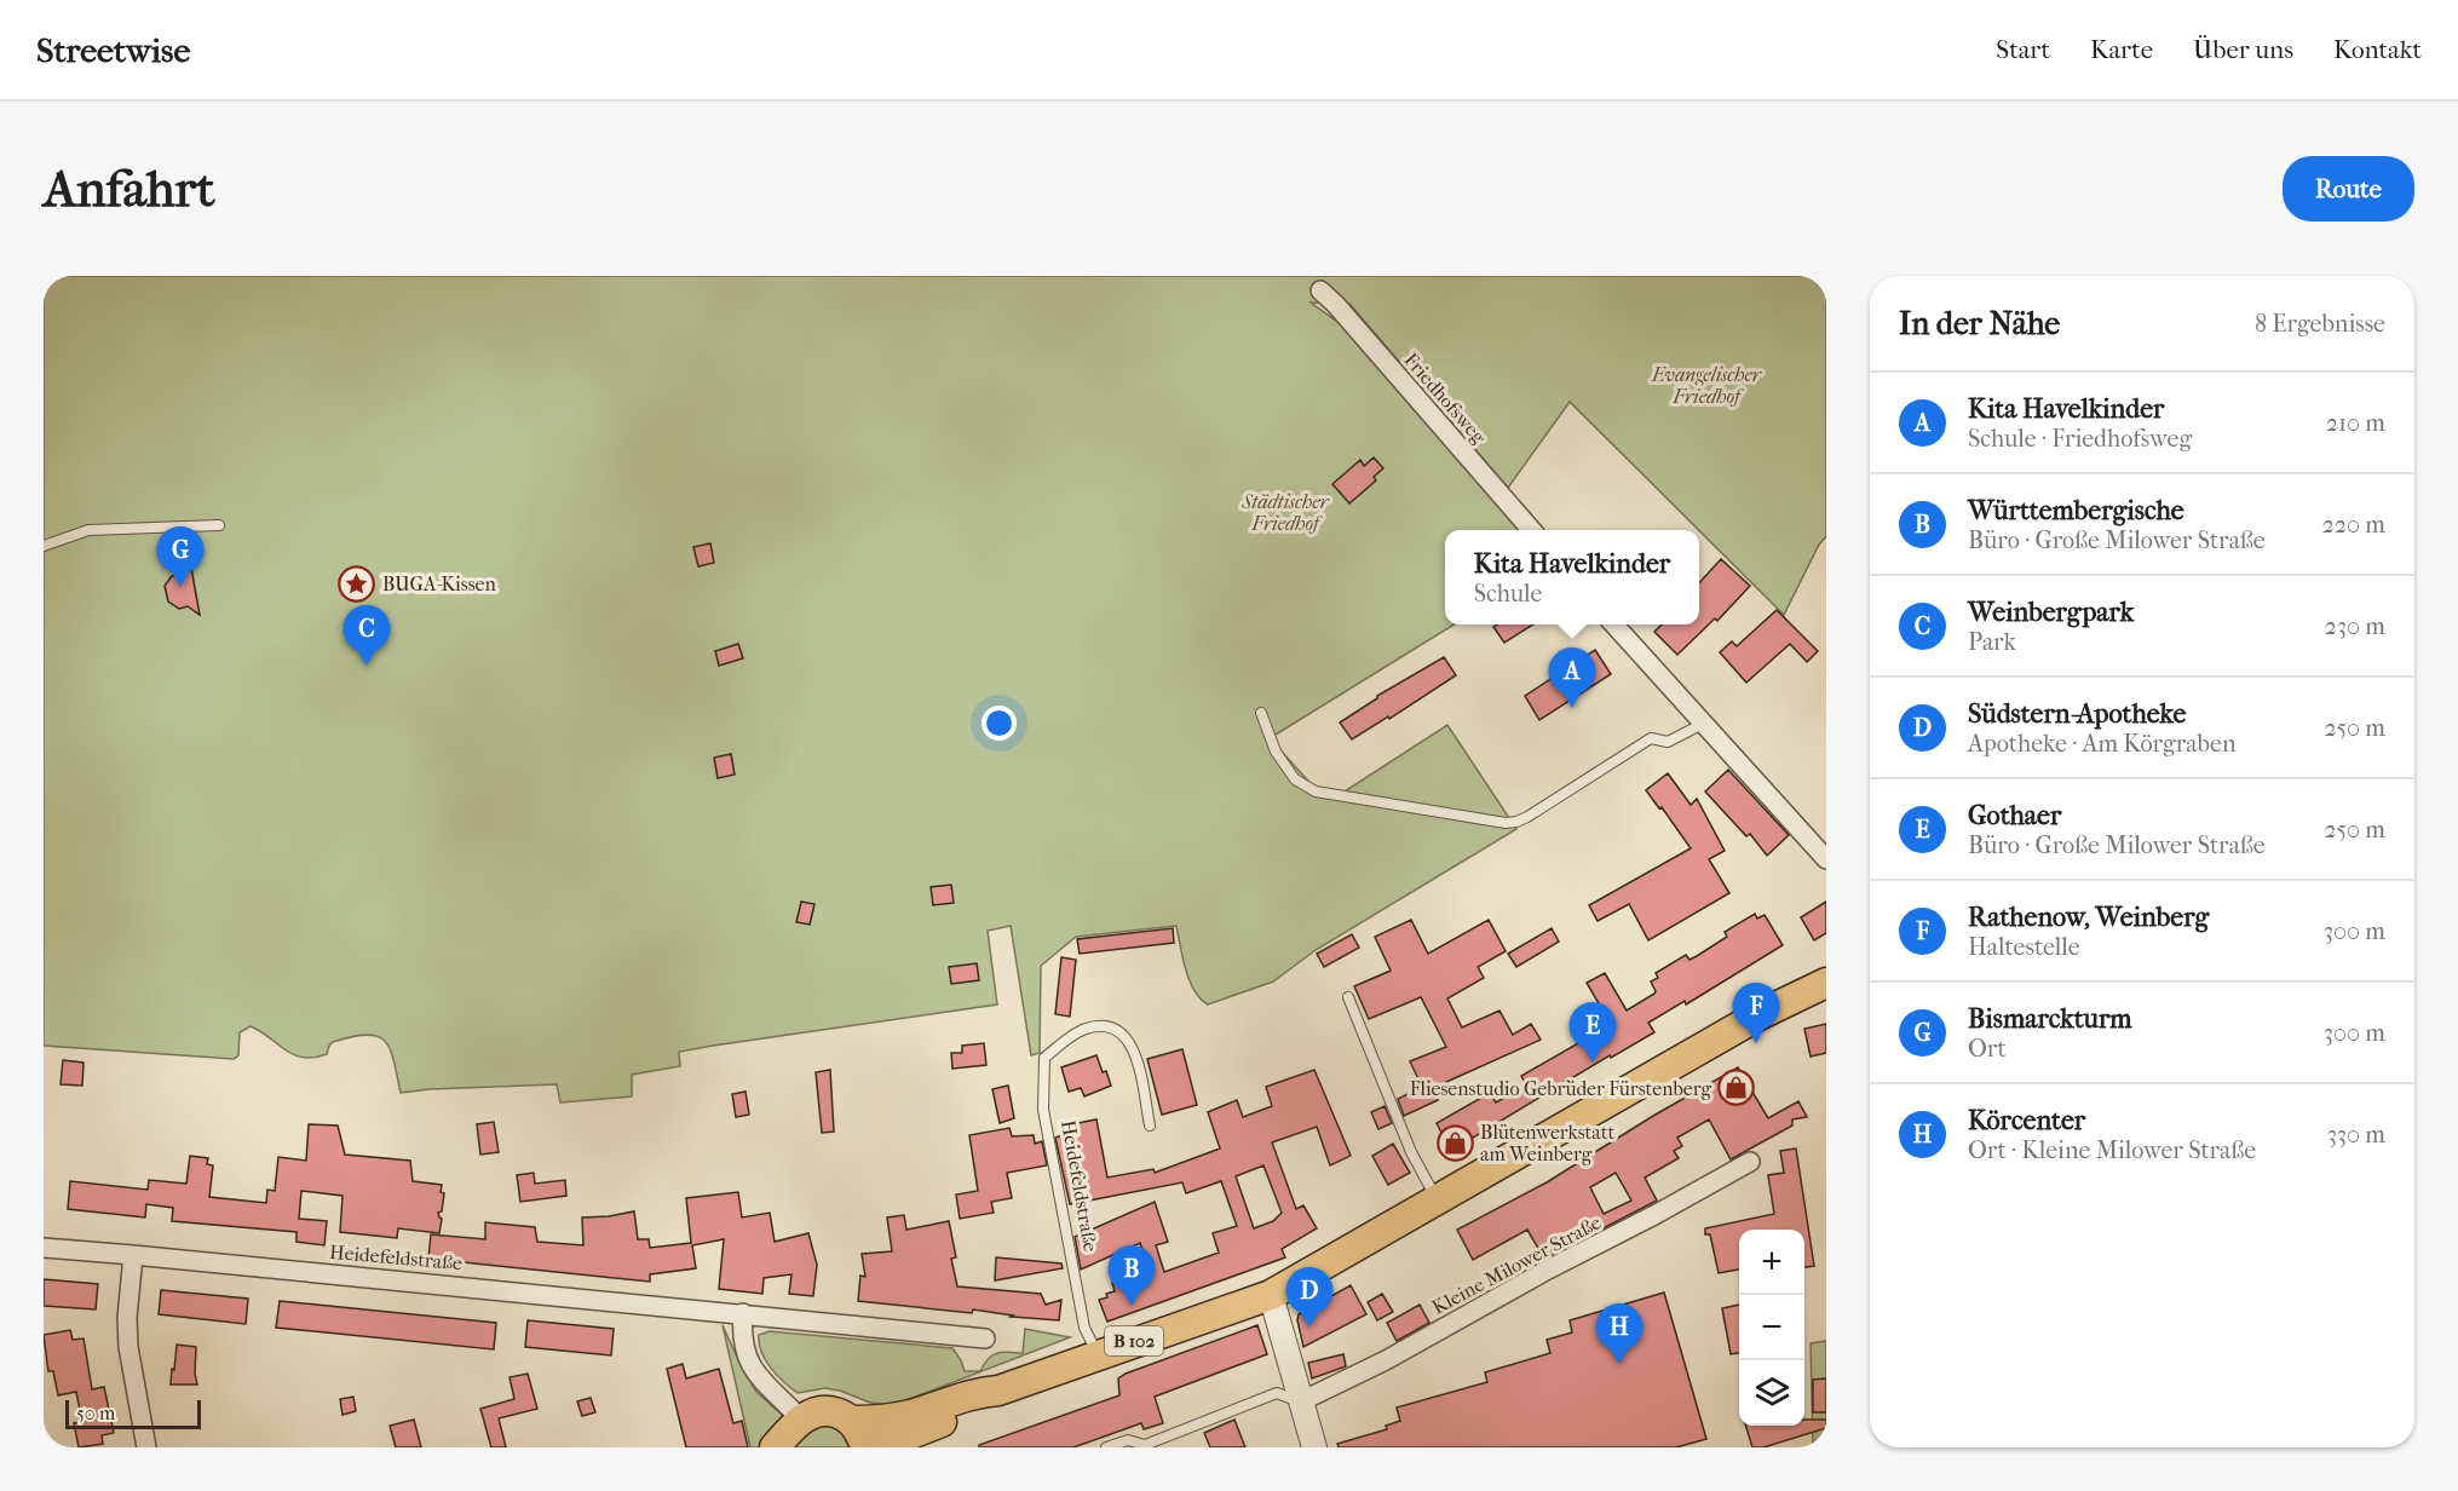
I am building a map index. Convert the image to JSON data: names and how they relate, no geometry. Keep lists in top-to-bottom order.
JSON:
{
  "streets": {
    "main road": ["B 102"],
    "street": ["Friedhofsweg", "Heidefeldstraße", "Kleine Milower Straße"]
  },
  "crossings": [
    ["Heidefeldstraße", "B 102"]
  ],
  "parks": ["Evangelischer Friedhof", "Städtischer Friedhof"],
  "places": {
    "place": ["BUGA-Kissen"],
    "shop": ["Fliesenstudio Gebrüder Fürstenberg", "Blütenwerkstatt am Weinberg"]
  },
  "scale_bar": "50 m",
  "page": {
    "header": "Streetwise",
    "nav": [
      "Start",
      "Karte",
      "Über uns",
      "Kontakt"
    ],
    "buttons": "Route",
    "title": "Anfahrt",
    "heading": ["In der Nähe", "8 Ergebnisse"],
    "list": [
      {
        "mark": "A",
        "name": "Kita Havelkinder",
        "note": "Schule · Friedhofsweg",
        "value": "210 m"
      },
      {
        "mark": "B",
        "name": "Württembergische",
        "note": "Büro · Große Milower Straße",
        "value": "220 m"
      },
      {
        "mark": "C",
        "name": "Weinbergpark",
        "note": "Park",
        "value": "230 m"
      },
      {
        "mark": "D",
        "name": "Südstern-Apotheke",
        "note": "Apotheke · Am Körgraben",
        "value": "250 m"
      },
      {
        "mark": "E",
        "name": "Gothaer",
        "note": "Büro · Große Milower Straße",
        "value": "250 m"
      },
      {
        "mark": "F",
        "name": "Rathenow, Weinberg",
        "note": "Haltestelle",
        "value": "300 m"
      },
      {
        "mark": "G",
        "name": "Bismarckturm",
        "note": "Ort",
        "value": "300 m"
      },
      {
        "mark": "H",
        "name": "Körcenter",
        "note": "Ort · Kleine Milower Straße",
        "value": "330 m"
      }
    ],
    "pins": [
      "G",
      "C",
      "A",
      "F",
      "E",
      "B",
      "D",
      "H"
    ],
    "popup": ["Kita Havelkinder", "Schule"],
    "map_buttons": ["+", "−"],
    "scale": "50 m"
  }
}
